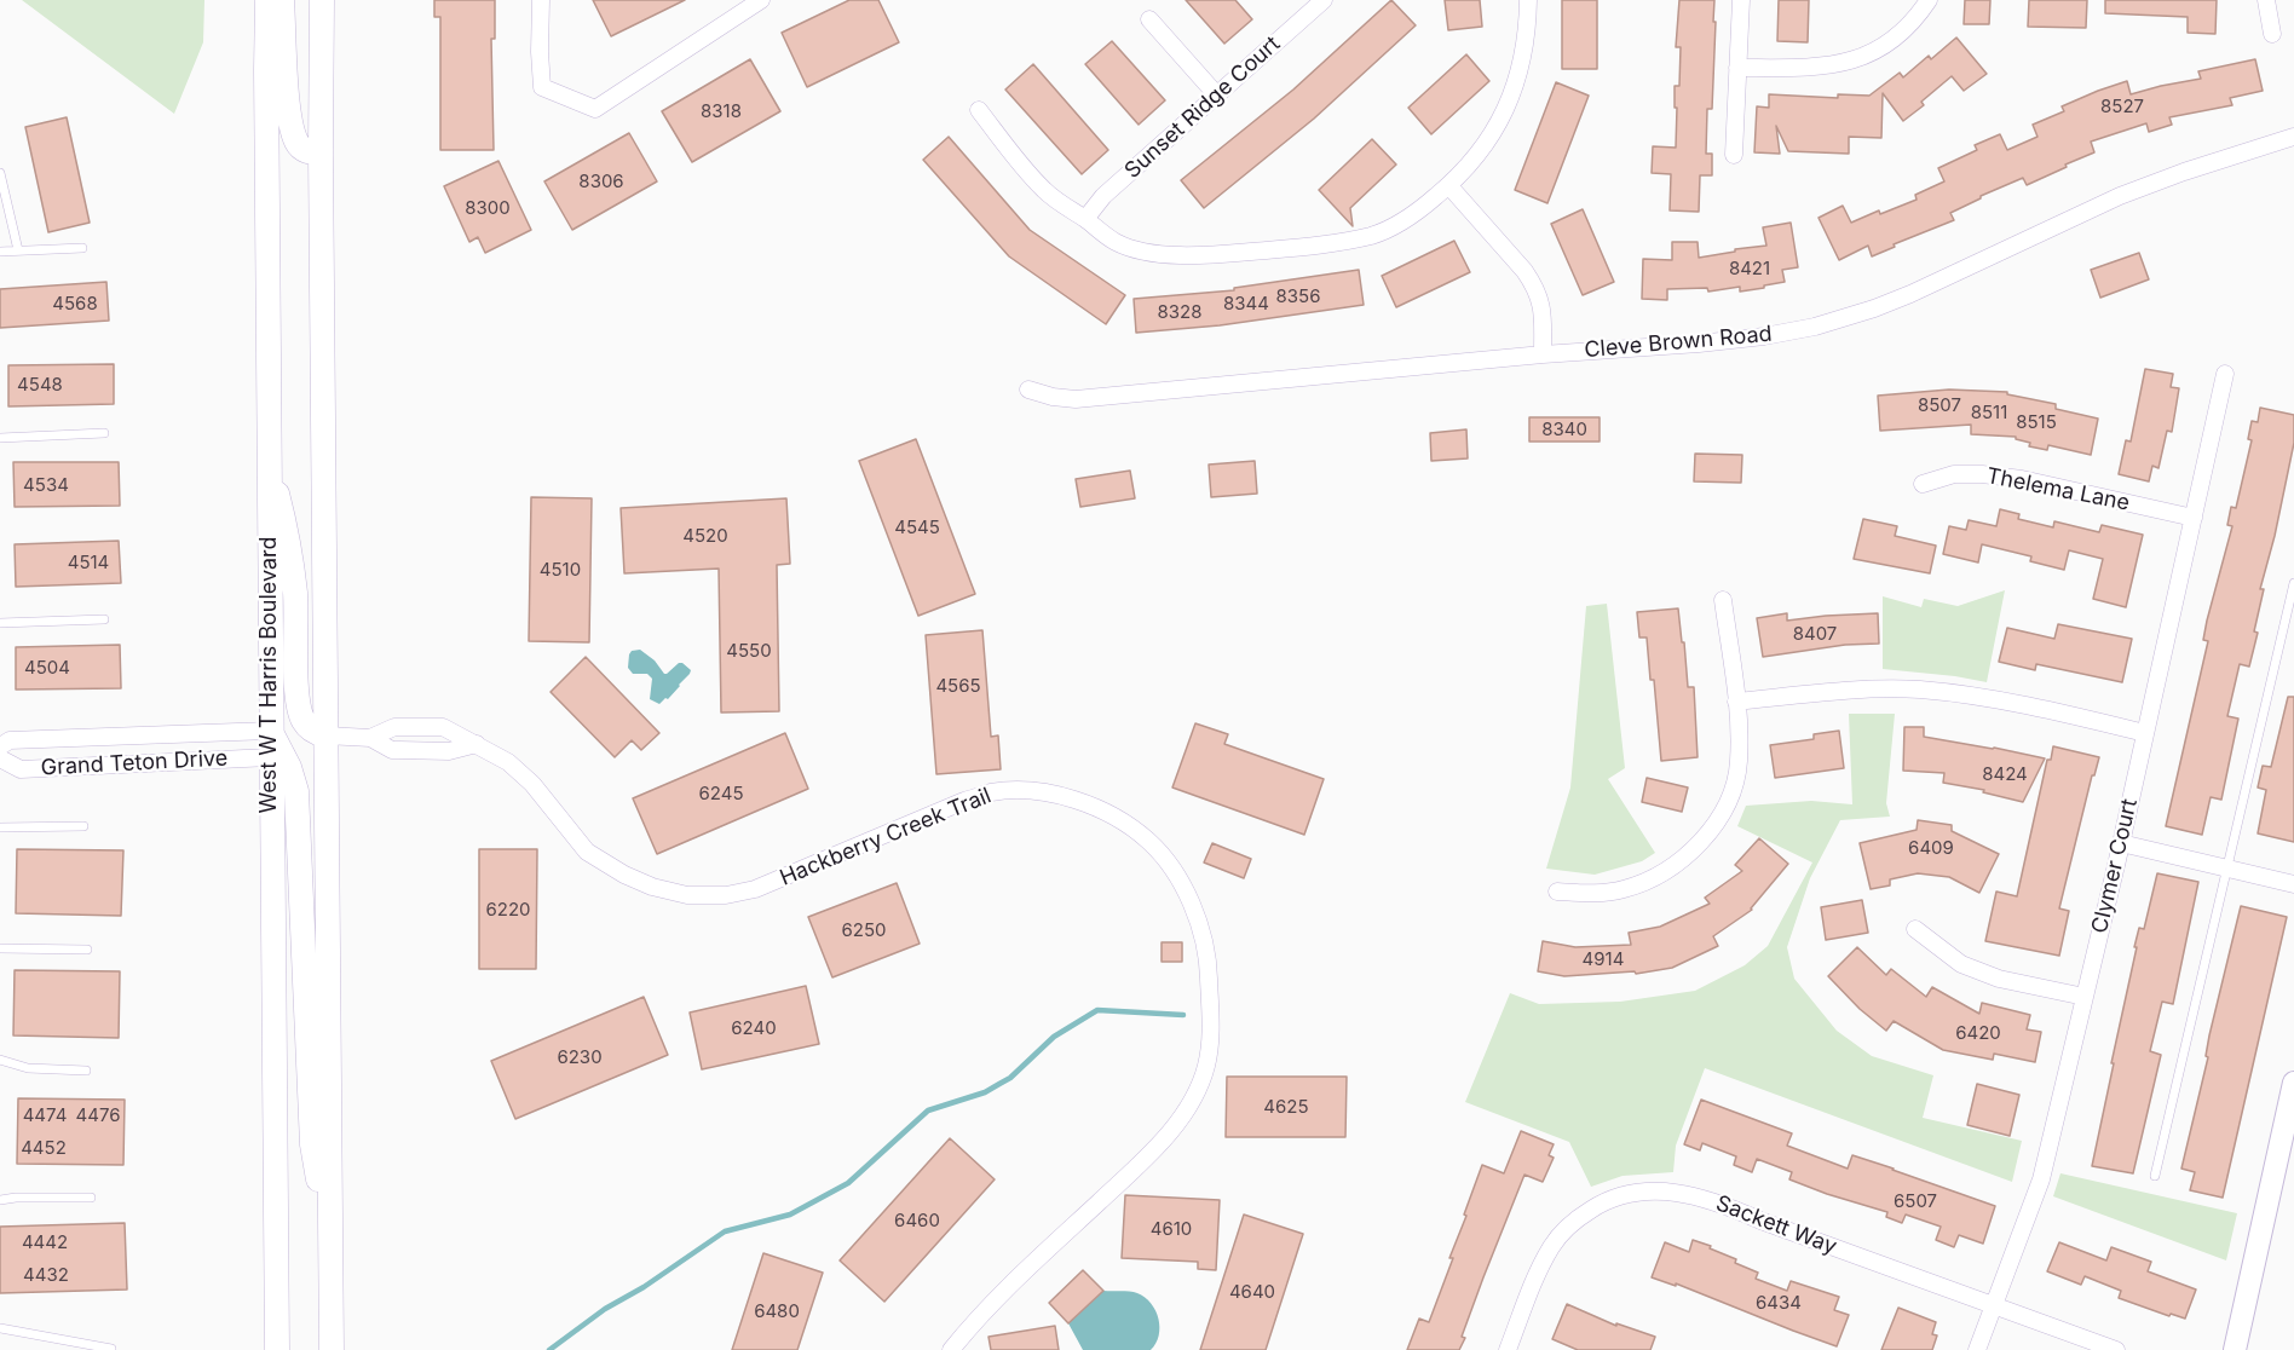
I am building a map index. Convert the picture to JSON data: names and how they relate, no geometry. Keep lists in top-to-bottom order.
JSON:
{
  "streets": {
    "main road": ["West W T Harris Boulevard"],
    "street": [
      "Sunset Ridge Court",
      "Cleve Brown Road",
      "Thelema Lane",
      "Grand Teton Drive",
      "Hackberry Creek Trail",
      "Clymer Court",
      "Sackett Way"
    ]
  },
  "crossings": [
    ["Thelema Lane", "Clymer Court"],
    ["West W T Harris Boulevard", "Grand Teton Drive"],
    ["Clymer Court", "Sackett Way"]
  ],
  "house_numbers": [
    "8527",
    "8318",
    "8306",
    "8300",
    "8421",
    "8356",
    "4568",
    "8344",
    "8328",
    "4548",
    "8507",
    "8511",
    "8515",
    "8340",
    "4534",
    "4545",
    "4520",
    "4514",
    "4510",
    "8407",
    "4550",
    "4504",
    "4565",
    "8424",
    "6245",
    "6409",
    "6220",
    "6250",
    "4914",
    "6240",
    "6420",
    "6230",
    "4625",
    "4474",
    "4476",
    "4452",
    "6507",
    "6460",
    "4610",
    "4442",
    "4432",
    "4640",
    "6434",
    "6480"
  ]
}
